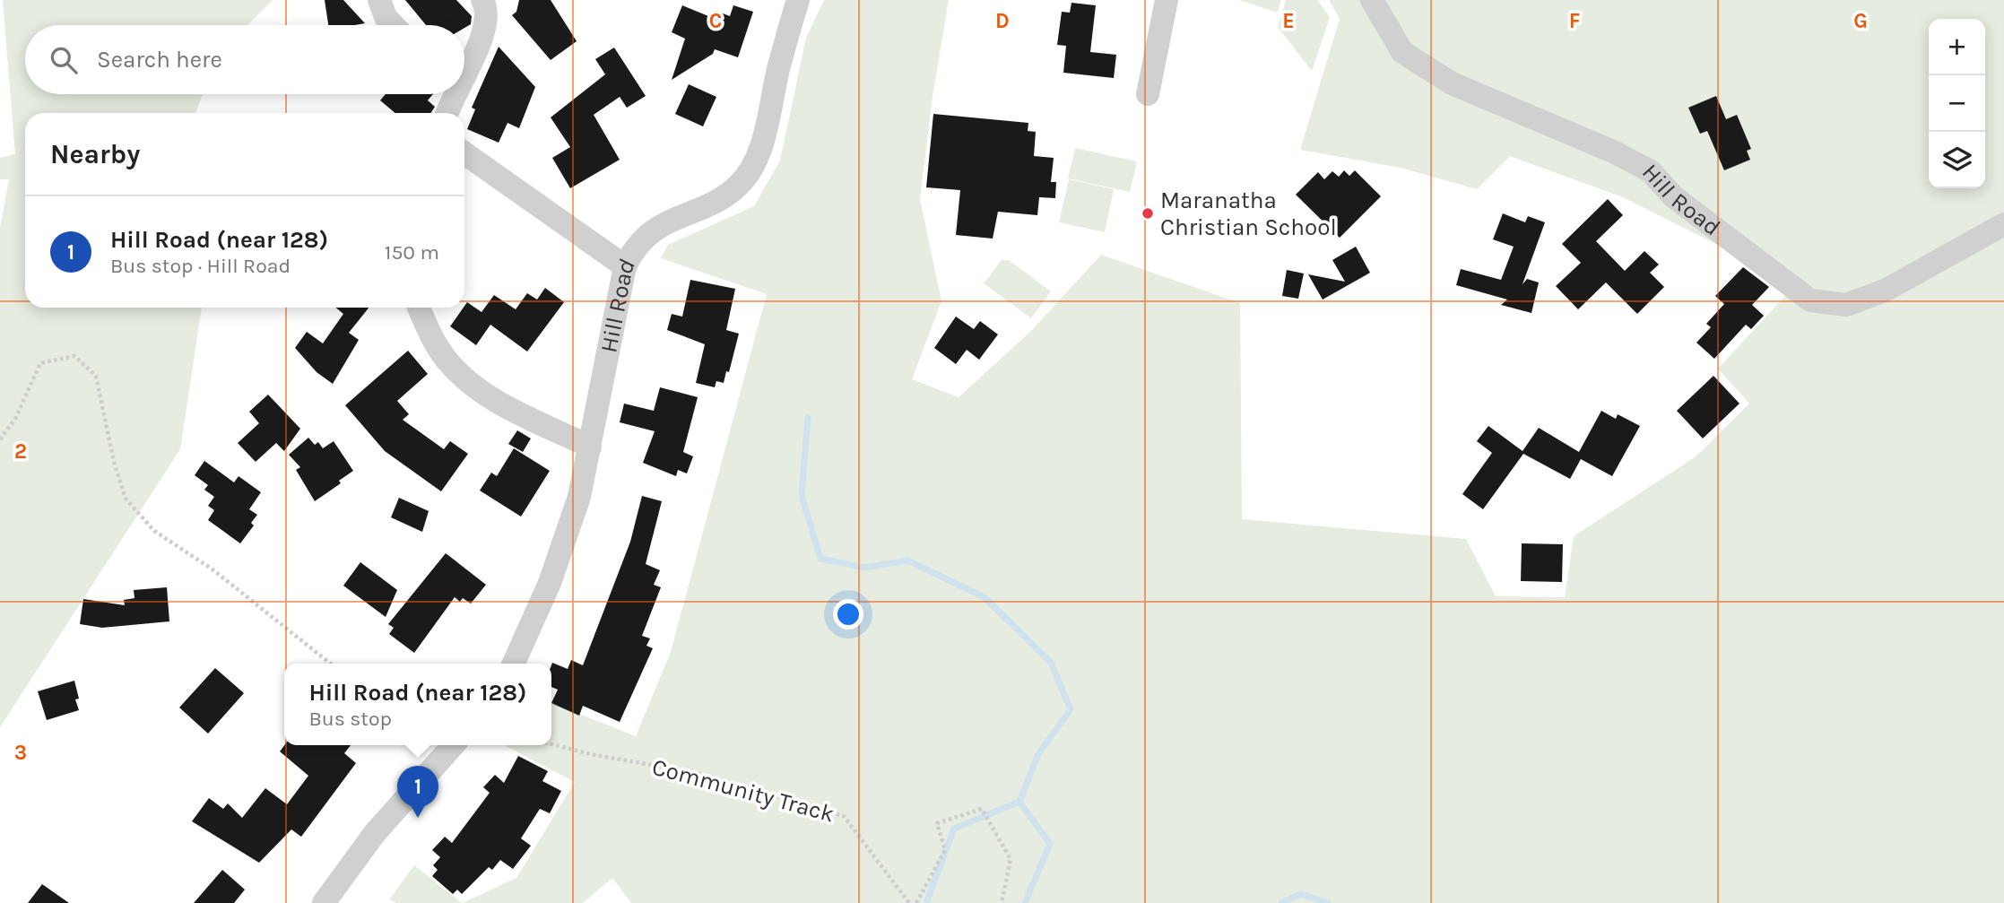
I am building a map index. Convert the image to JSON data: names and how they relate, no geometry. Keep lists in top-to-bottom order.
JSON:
{
  "streets": {
    "street": ["Hill Road"],
    "path": ["Community Track"]
  },
  "places": ["Maranatha Christian School"],
  "page": {
    "map_buttons": ["+", "−"],
    "search": "Search here",
    "heading": "Nearby",
    "list": [
      {
        "mark": "1",
        "name": "Hill Road (near 128)",
        "note": "Bus stop · Hill Road",
        "value": "150 m"
      }
    ],
    "popup": ["Hill Road (near 128)", "Bus stop"],
    "pins": "1"
  },
  "grid": {
    "columns": [
      "C",
      "D",
      "E",
      "F",
      "G"
    ],
    "rows": ["2", "3"]
  }
}
